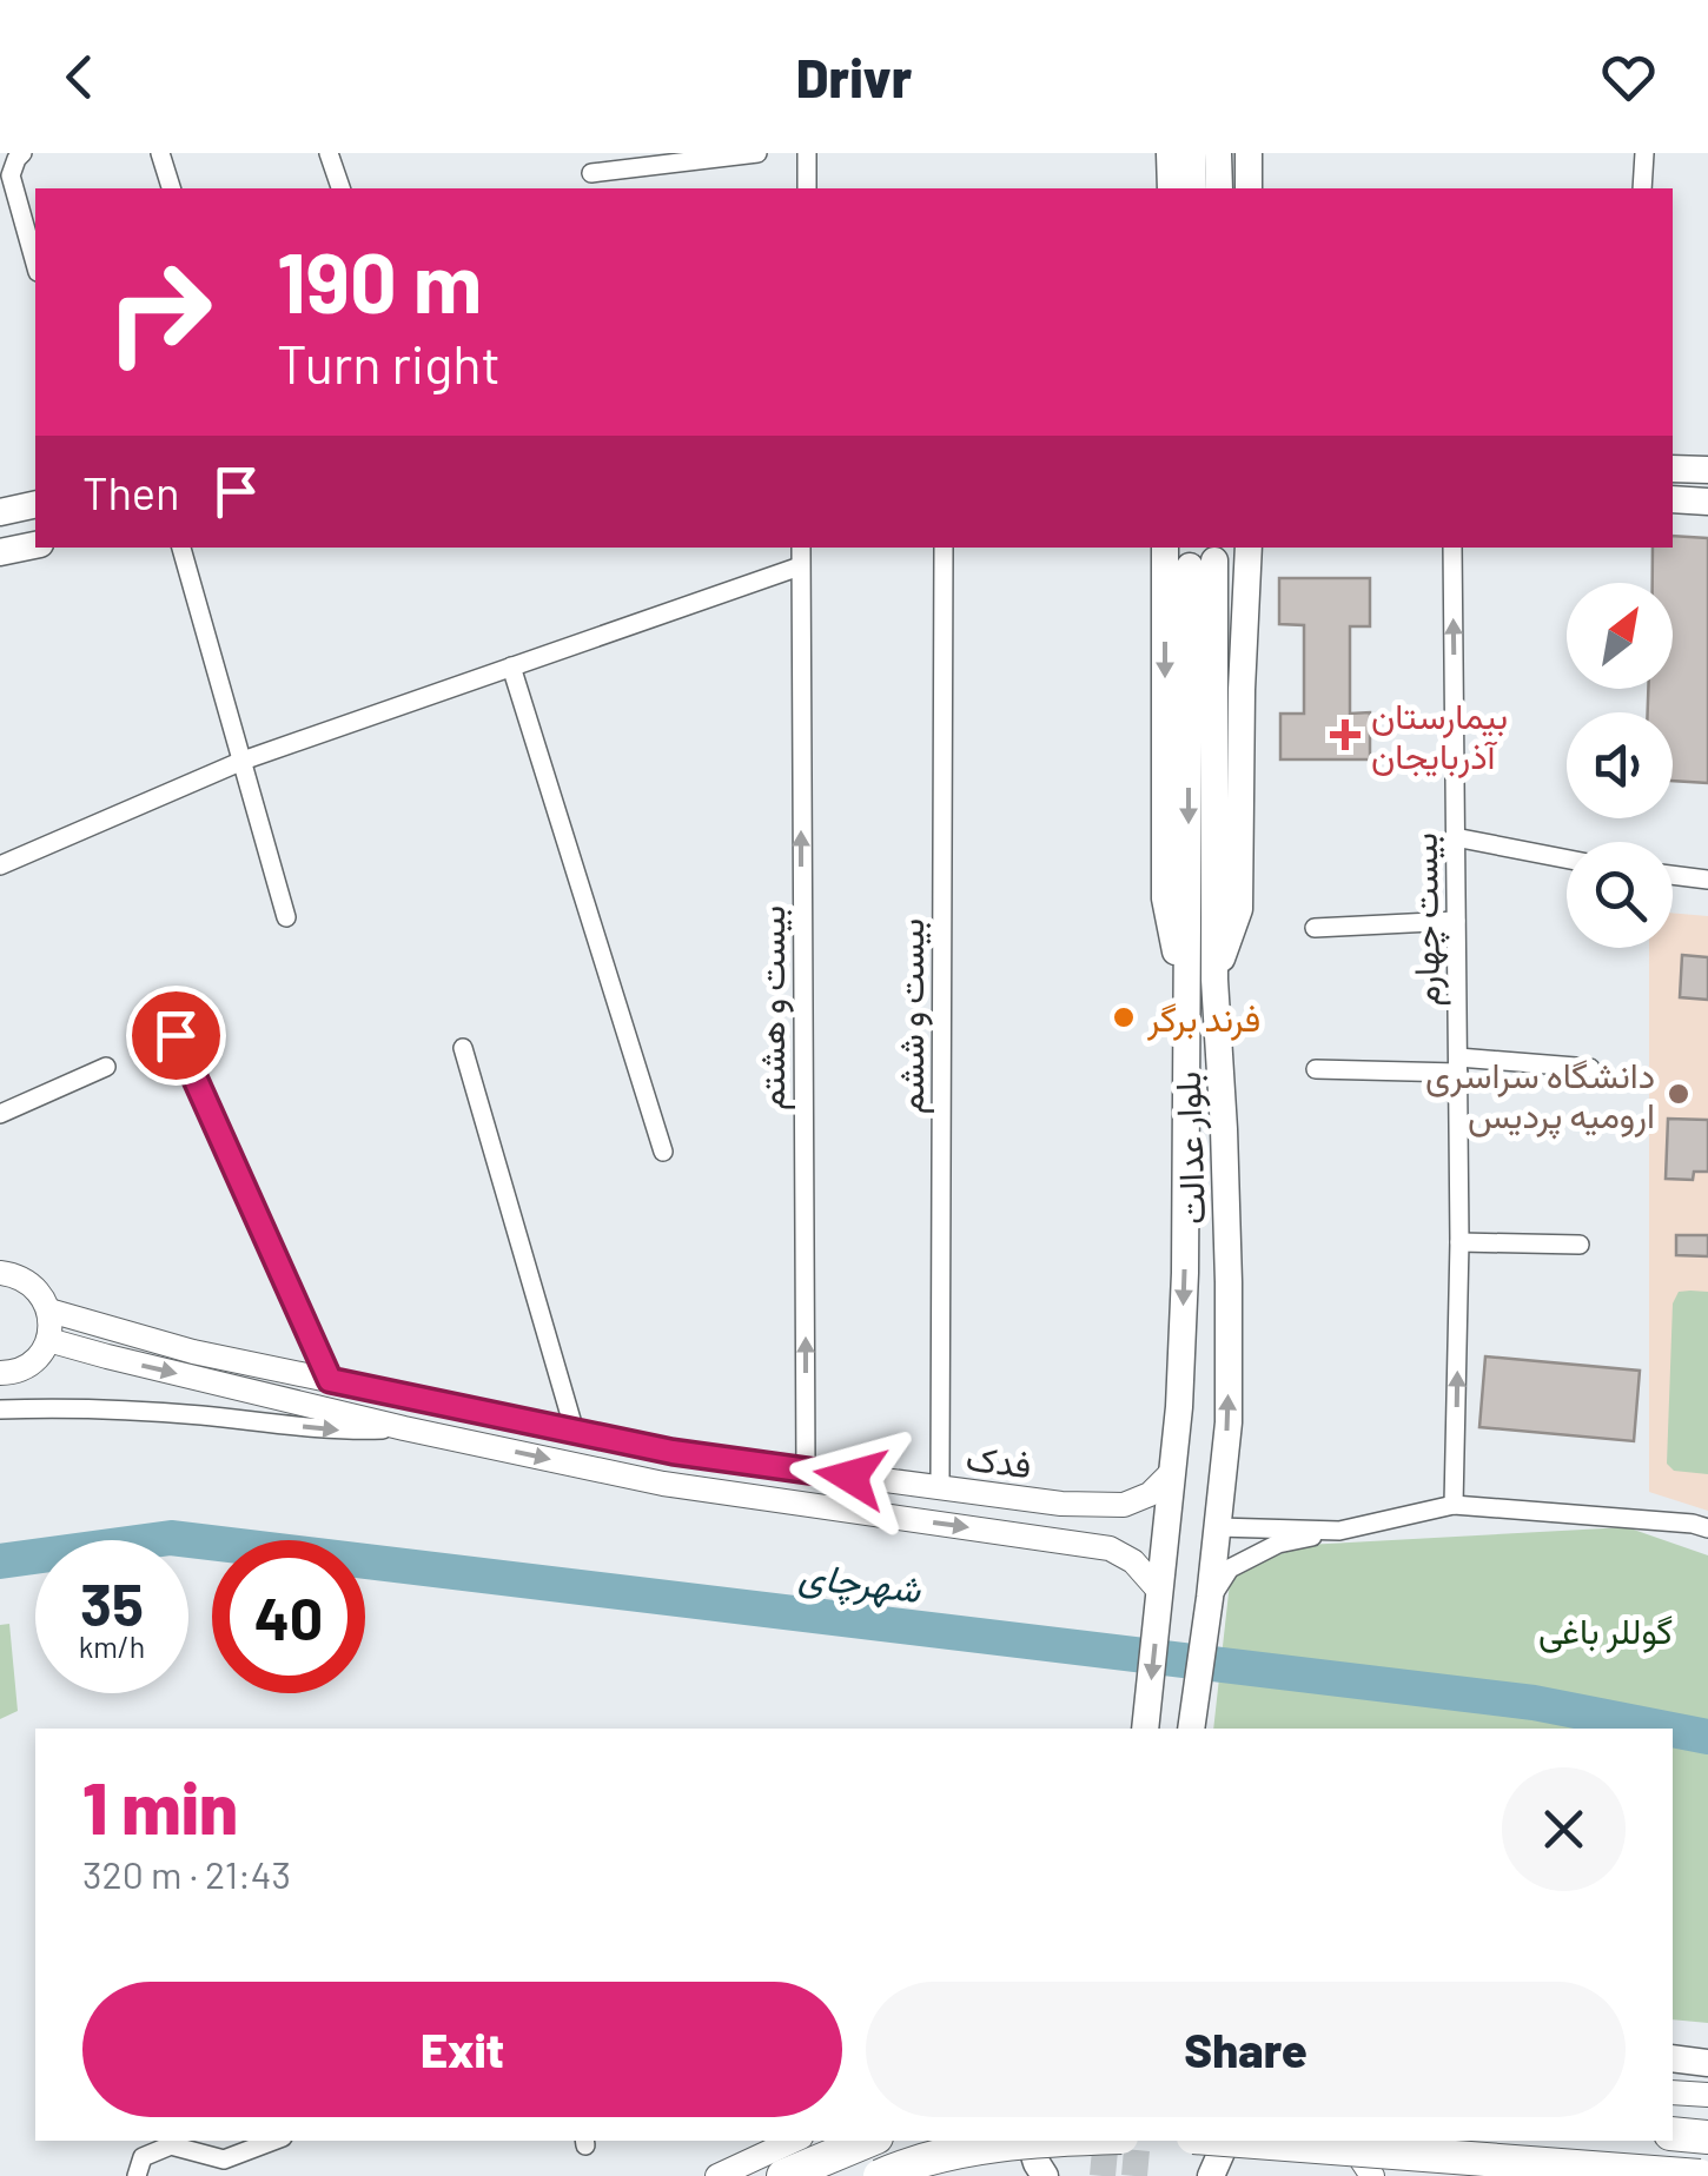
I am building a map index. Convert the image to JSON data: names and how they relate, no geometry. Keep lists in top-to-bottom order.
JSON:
{
  "streets": {
    "main road": ["بلوار عدالت"],
    "street": [
      "بیست چهارم",
      "بیست و هشتم",
      "بیست و ششم",
      "فدک"
    ]
  },
  "crossings": [
    ["بیست و هشتم", "فدک"],
    ["بیست و ششم", "فدک"],
    ["بلوار عدالت", "فدک"]
  ],
  "one_way": ["بیست چهارم", "بیست و هشتم"],
  "water": ["شهرچای"],
  "parks": ["گوللر باغی"],
  "places": {
    "health": ["بیمارستان آذربایجان"],
    "other": ["فرند برگر", "دانشگاه سراسری ارومیه پردیس"]
  },
  "north": "top right",
  "page": {
    "header": "Drivr",
    "turn": ["190 m", "Turn right"],
    "then": "Then",
    "speed": "35 km/h",
    "limit": "40",
    "heading": ["1 min", "320 m · 21:43"],
    "buttons": ["Exit", "Share"]
  }
}
